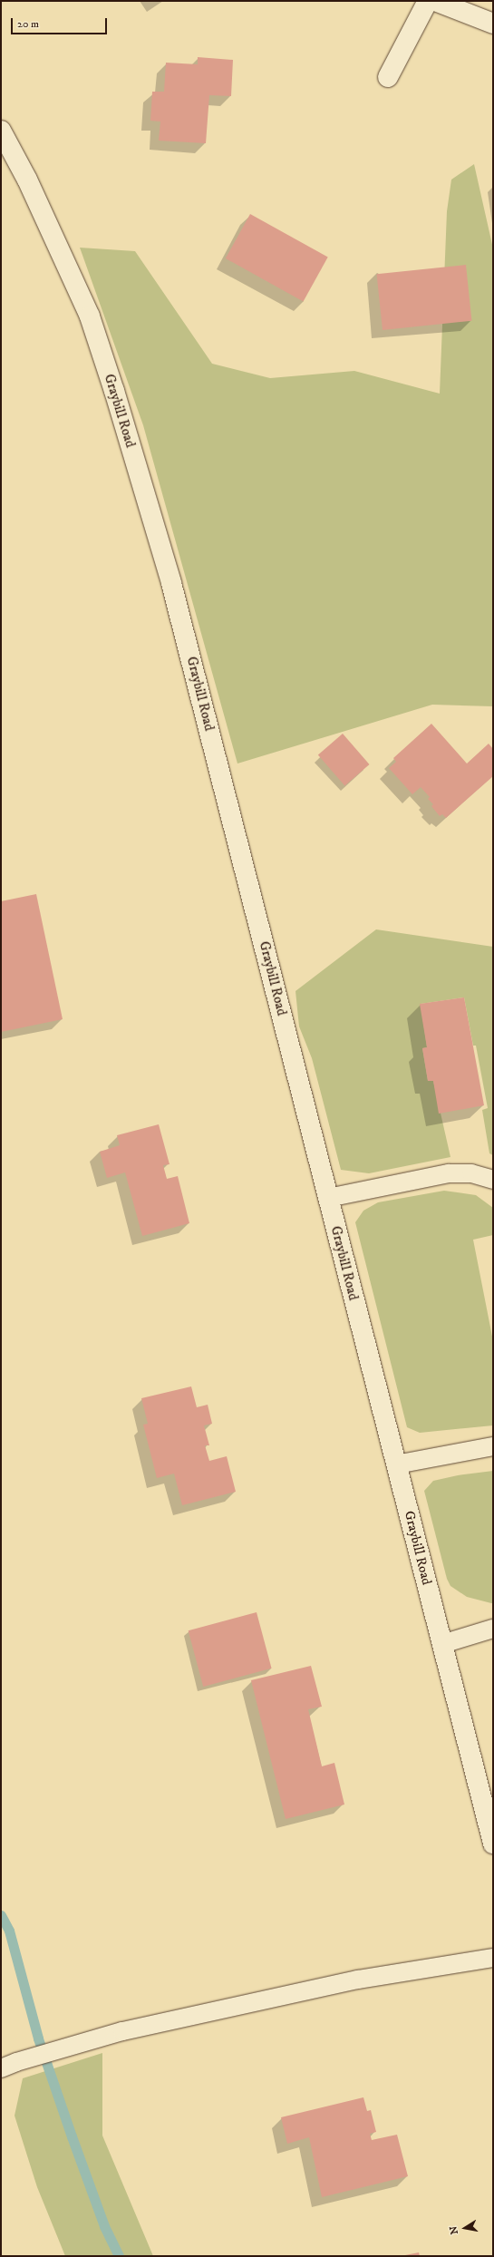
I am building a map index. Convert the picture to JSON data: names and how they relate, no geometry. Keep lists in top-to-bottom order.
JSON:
{
  "streets": {
    "street": ["Graybill Road"]
  },
  "scale_bar": "20 m",
  "north": "left"
}
